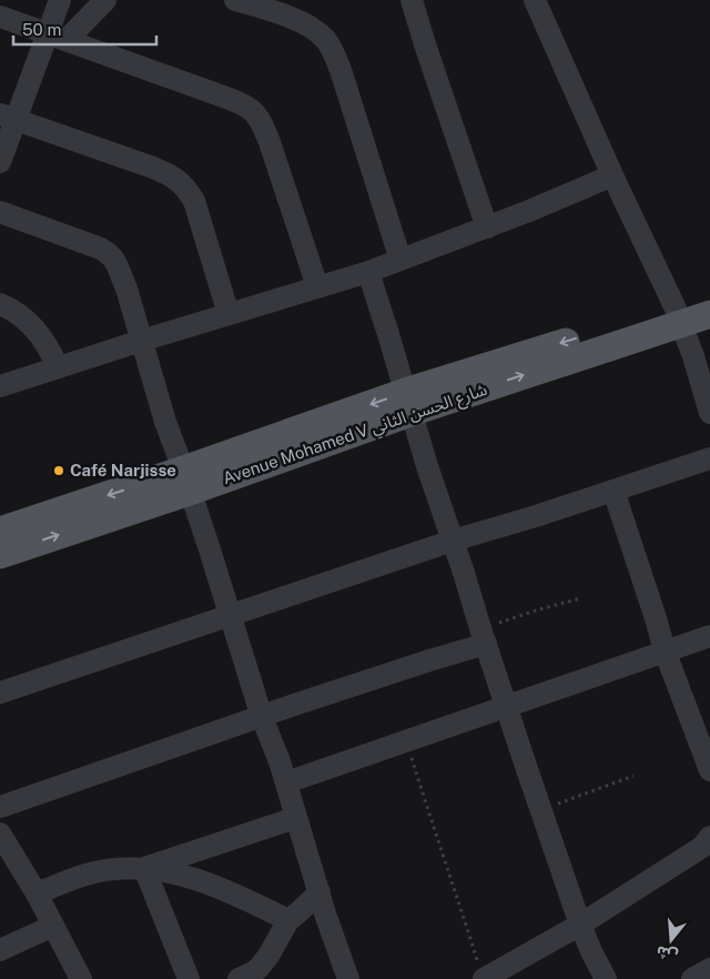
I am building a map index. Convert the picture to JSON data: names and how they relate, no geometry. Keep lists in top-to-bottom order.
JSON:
{
  "streets": {
    "main road": ["Avenue Mohamed V شارع الحسن الثاني"]
  },
  "places": ["Café Narjisse"],
  "scale_bar": "50 m",
  "north": "bottom"
}
